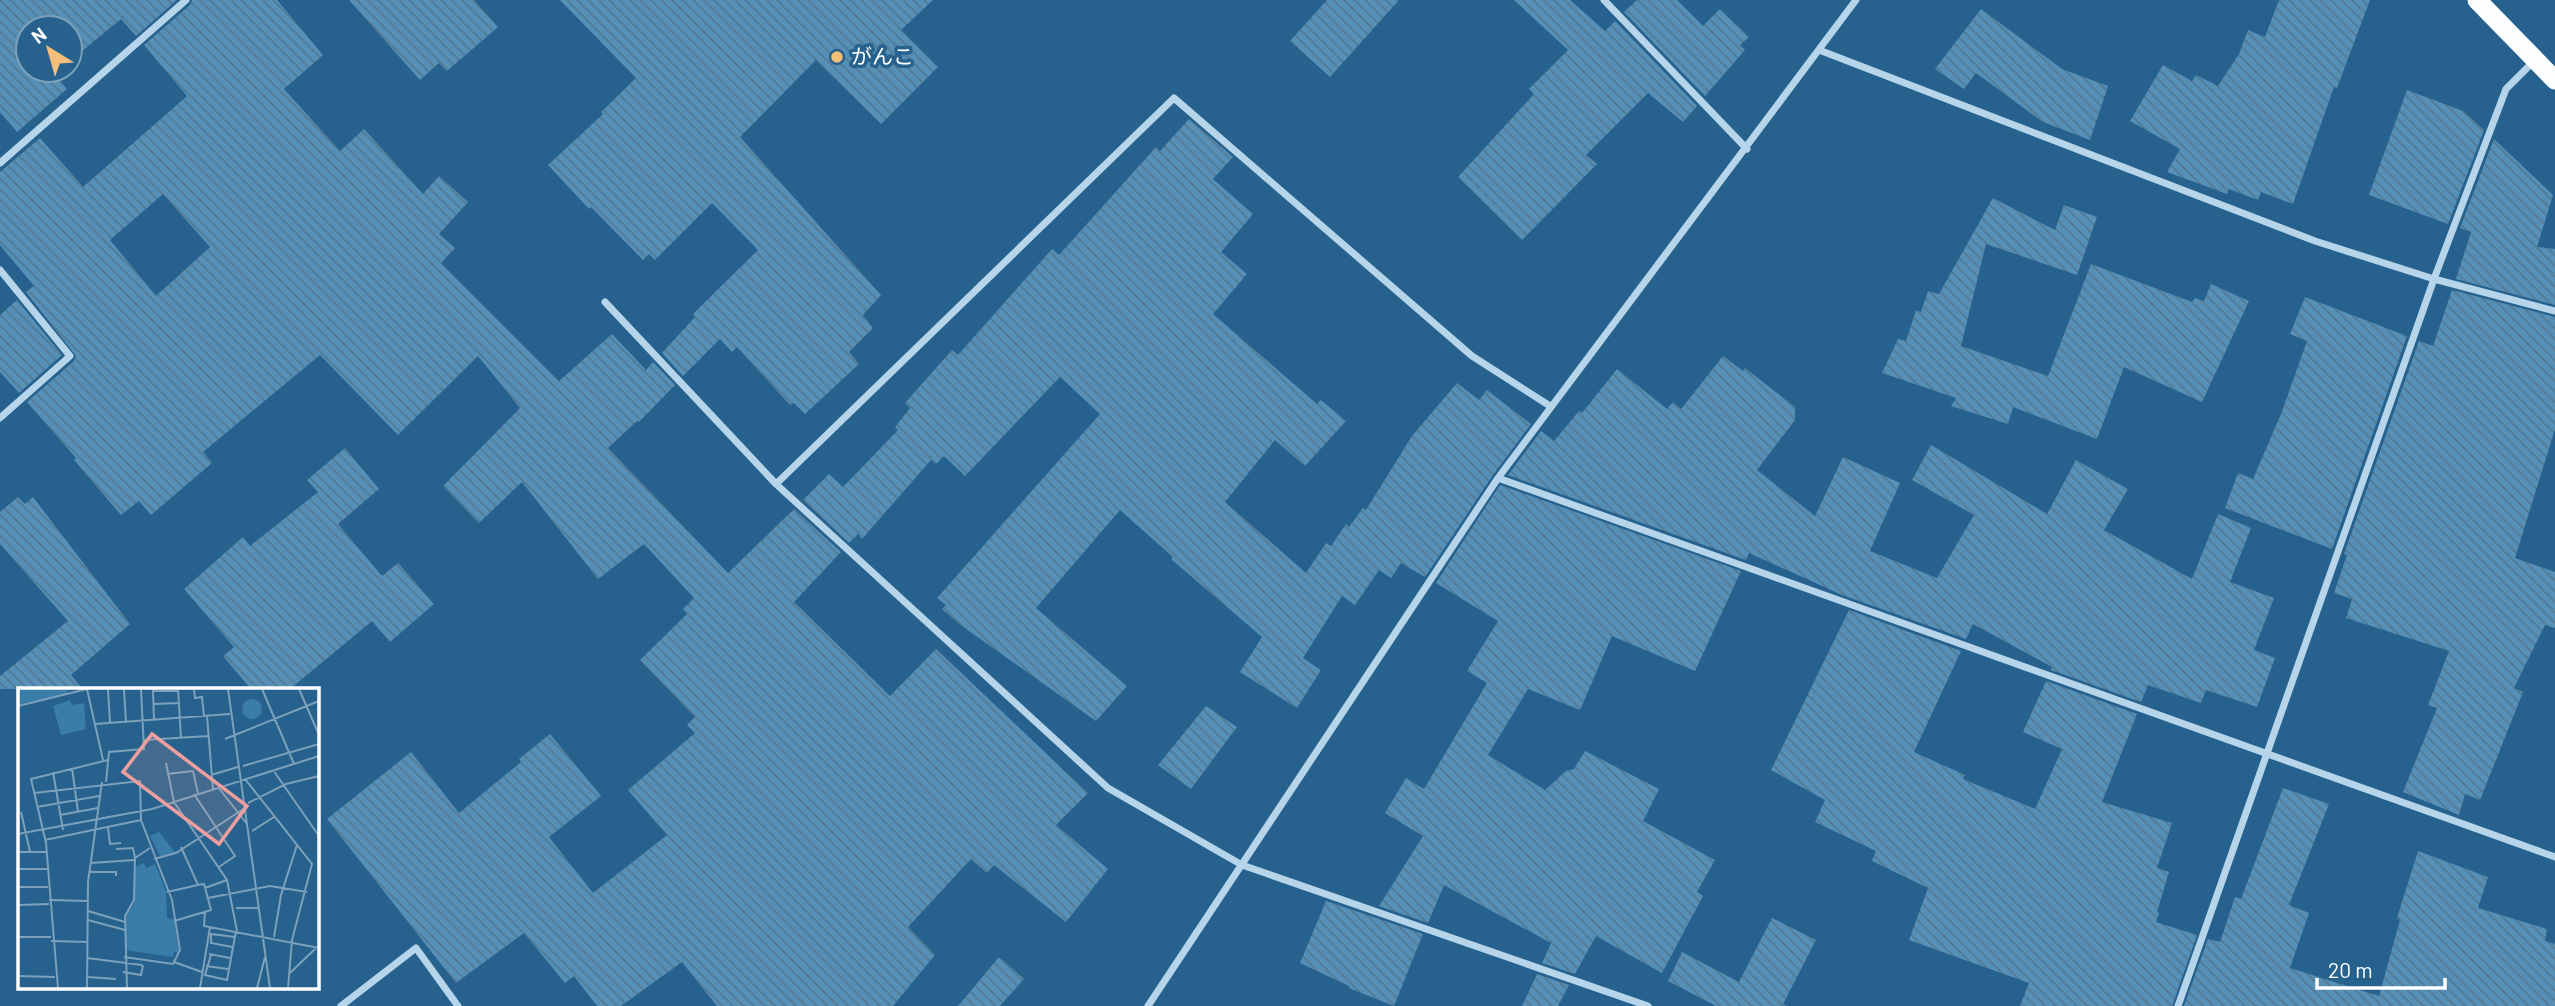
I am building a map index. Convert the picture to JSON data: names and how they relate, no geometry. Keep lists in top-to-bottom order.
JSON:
{
  "places": ["がんこ"],
  "scale_bar": "20 m",
  "north": "top left"
}
